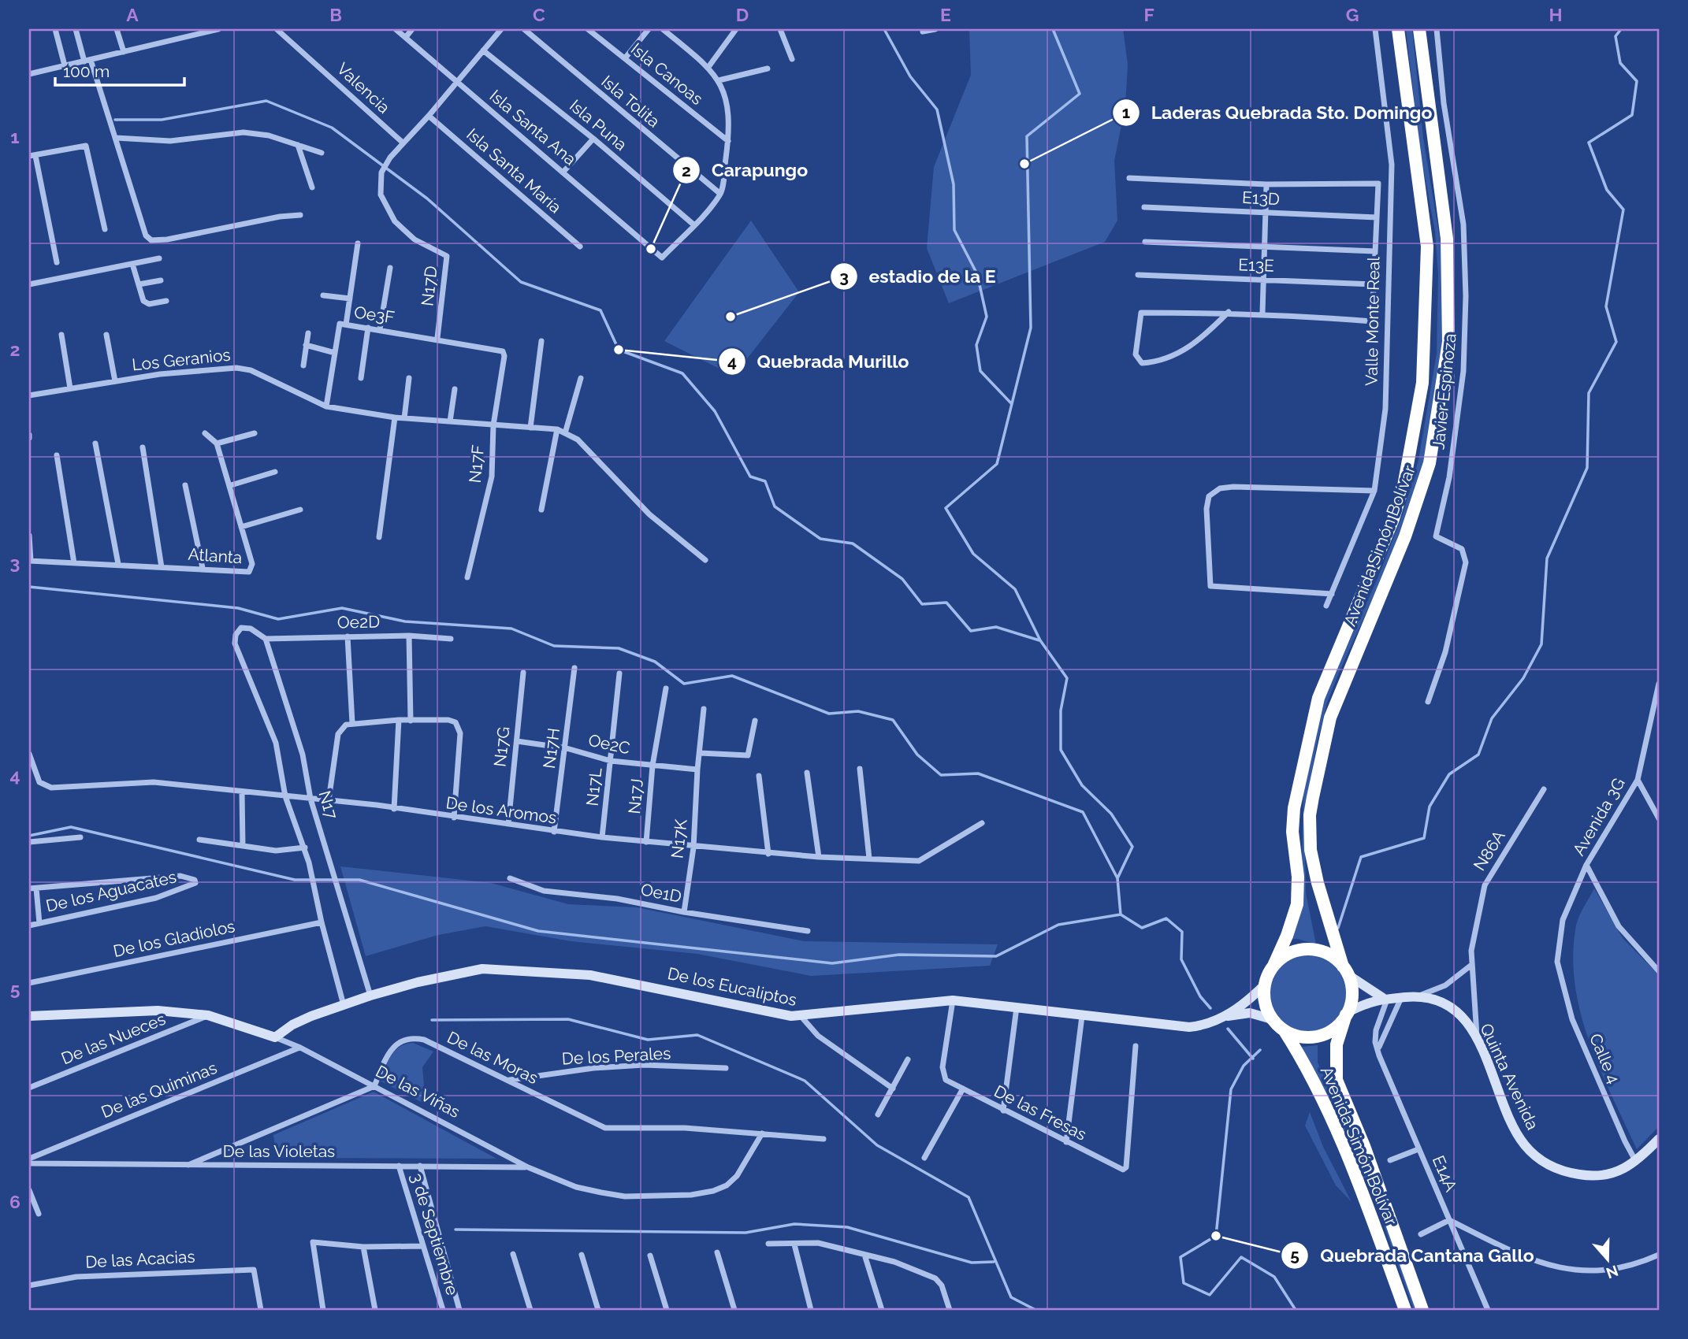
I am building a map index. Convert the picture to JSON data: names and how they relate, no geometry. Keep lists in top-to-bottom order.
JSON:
{
  "streets": {
    "highway": ["Avenida Simón Bolívar"],
    "street": [
      "Isla Canoas",
      "Valencia",
      "Isla Tolita",
      "Isla Puna",
      "Isla Santa Ana",
      "Isla Santa María",
      "E13D",
      "E13E",
      "N17D",
      "Oe3F",
      "Valle Monte Real",
      "Los Geranios",
      "Javier Espinoza",
      "N17F",
      "Atlanta",
      "Oe2D",
      "Oe2C",
      "N17G",
      "N17H",
      "N17L",
      "N17J",
      "N17",
      "De los Aromos",
      "Avenida 3G",
      "N17K",
      "N86A",
      "De los Aguacates",
      "Oe1D",
      "De los Gladiolos",
      "De los Eucaliptos",
      "De las Nueces",
      "De los Perales",
      "De las Moras",
      "Calle 4",
      "Quinta Avenida",
      "De las Quiminas",
      "De las Viñas",
      "De las Fresas",
      "De las Violetas",
      "E14A",
      "3 de Septiembre",
      "De las Acacias"
    ]
  },
  "crossings": [
    ["Valencia", "N17D"],
    ["Isla Puna", "Isla Santa Ana"],
    ["N17D", "Oe3F"],
    ["Oe3F", "N17F"],
    ["Los Geranios", "N17F"],
    ["Avenida Simón Bolívar", "De los Eucaliptos"],
    ["Avenida Simón Bolívar", "Quinta Avenida"],
    ["Oe2D", "N17"],
    ["Oe2C", "N17G"],
    ["Oe2C", "N17H"],
    ["Oe2C", "N17L"],
    ["Oe2C", "N17J"],
    ["Oe2C", "N17K"],
    ["N17G", "De los Aromos"],
    ["N17H", "De los Aromos"],
    ["N17L", "De los Aromos"],
    ["N17J", "De los Aromos"],
    ["N17", "De los Aromos"],
    ["N17", "De los Eucaliptos"],
    ["De los Aromos", "N17K"],
    ["Avenida 3G", "Calle 4"],
    ["N17K", "Oe1D"],
    ["N86A", "Quinta Avenida"],
    ["De los Eucaliptos", "Quinta Avenida"],
    ["De los Eucaliptos", "De las Viñas"],
    ["De los Eucaliptos", "De las Fresas"],
    ["De las Nueces", "De las Viñas"],
    ["De los Perales", "De las Moras"],
    ["De las Moras", "De las Viñas"],
    ["Calle 4", "Quinta Avenida"],
    ["Quinta Avenida", "E14A"],
    ["De las Quiminas", "De las Viñas"],
    ["De las Viñas", "De las Violetas"],
    ["De las Violetas", "3 de Septiembre"]
  ],
  "places": [
    "Laderas Quebrada Sto. Domingo",
    "Carapungo",
    "estadio de la E",
    "Quebrada Murillo",
    "Quebrada Cantana Gallo"
  ],
  "scale_bar": "100 m",
  "north": "bottom",
  "grid": {
    "columns": [
      "A",
      "B",
      "C",
      "D",
      "E",
      "F",
      "G",
      "H"
    ],
    "rows": [
      "1",
      "2",
      "3",
      "4",
      "5",
      "6"
    ]
  }
}
